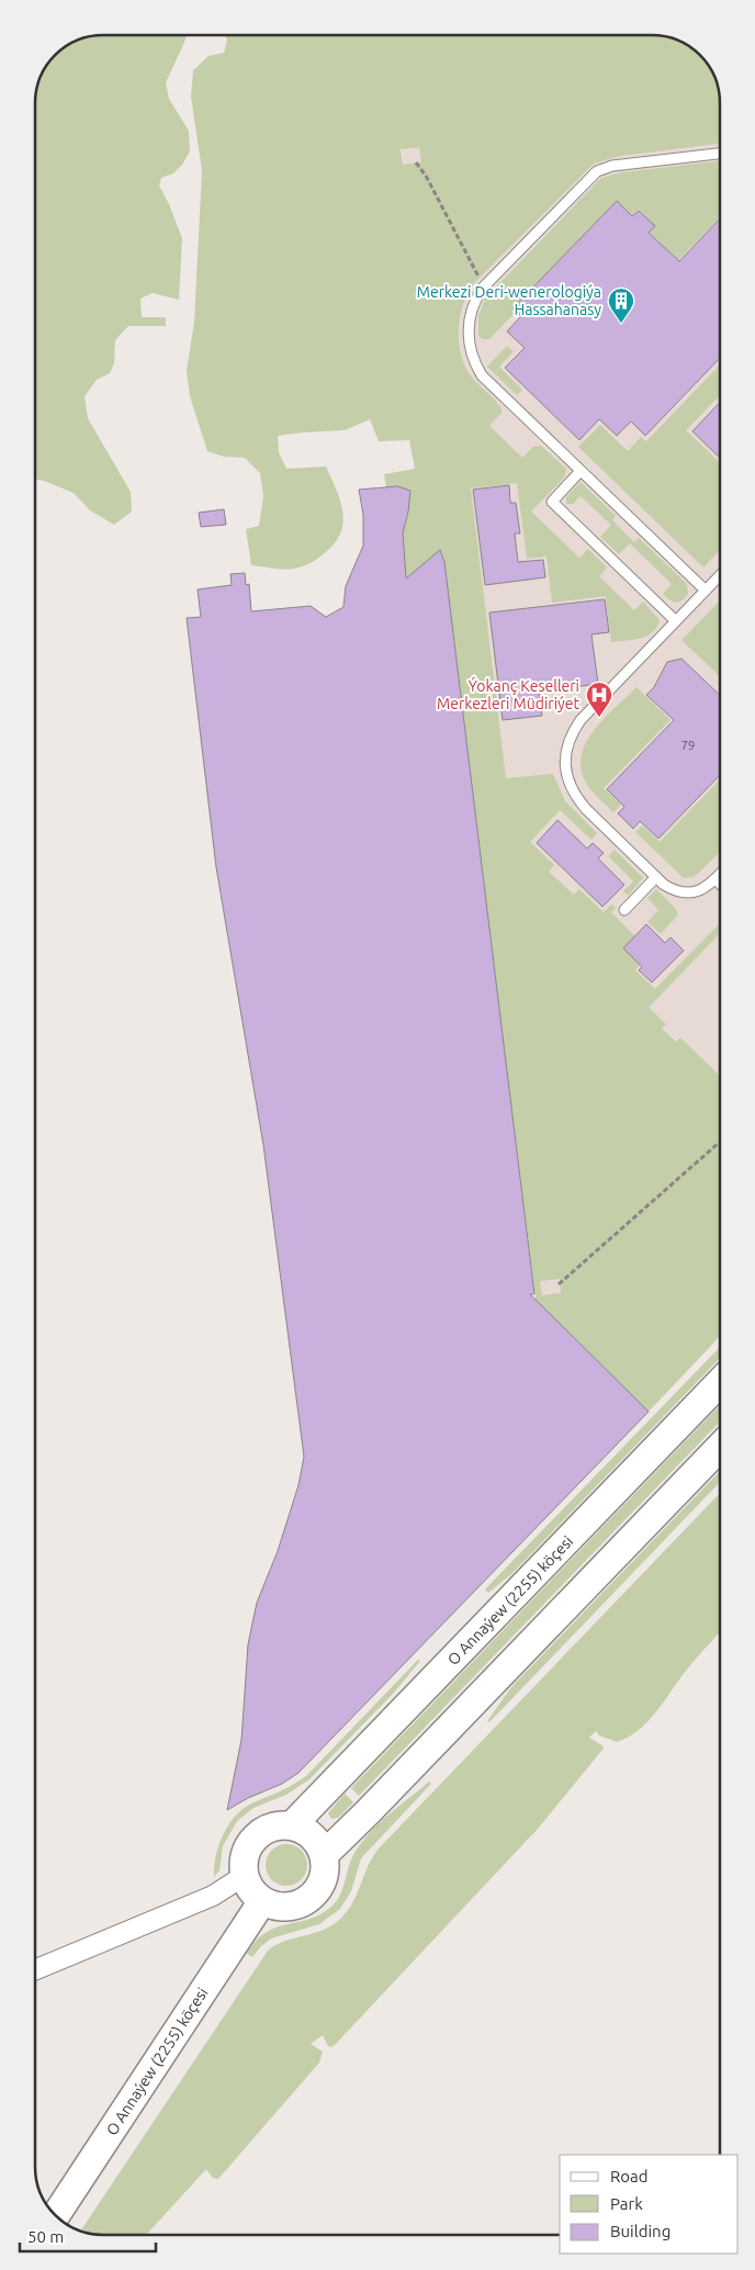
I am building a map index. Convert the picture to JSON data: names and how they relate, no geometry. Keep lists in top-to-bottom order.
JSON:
{
  "streets": {
    "main road": ["O Annaýew (2255) köçesi"]
  },
  "places": {
    "building": ["Merkezi Deri-wenerologiýa Hassahanasy"],
    "hospital": ["Ýokanç Keselleri Merkezleri Müdiriýet"]
  },
  "house_numbers": ["79"],
  "legend": ["Road", "Park", "Building"],
  "scale_bar": "50 m"
}
